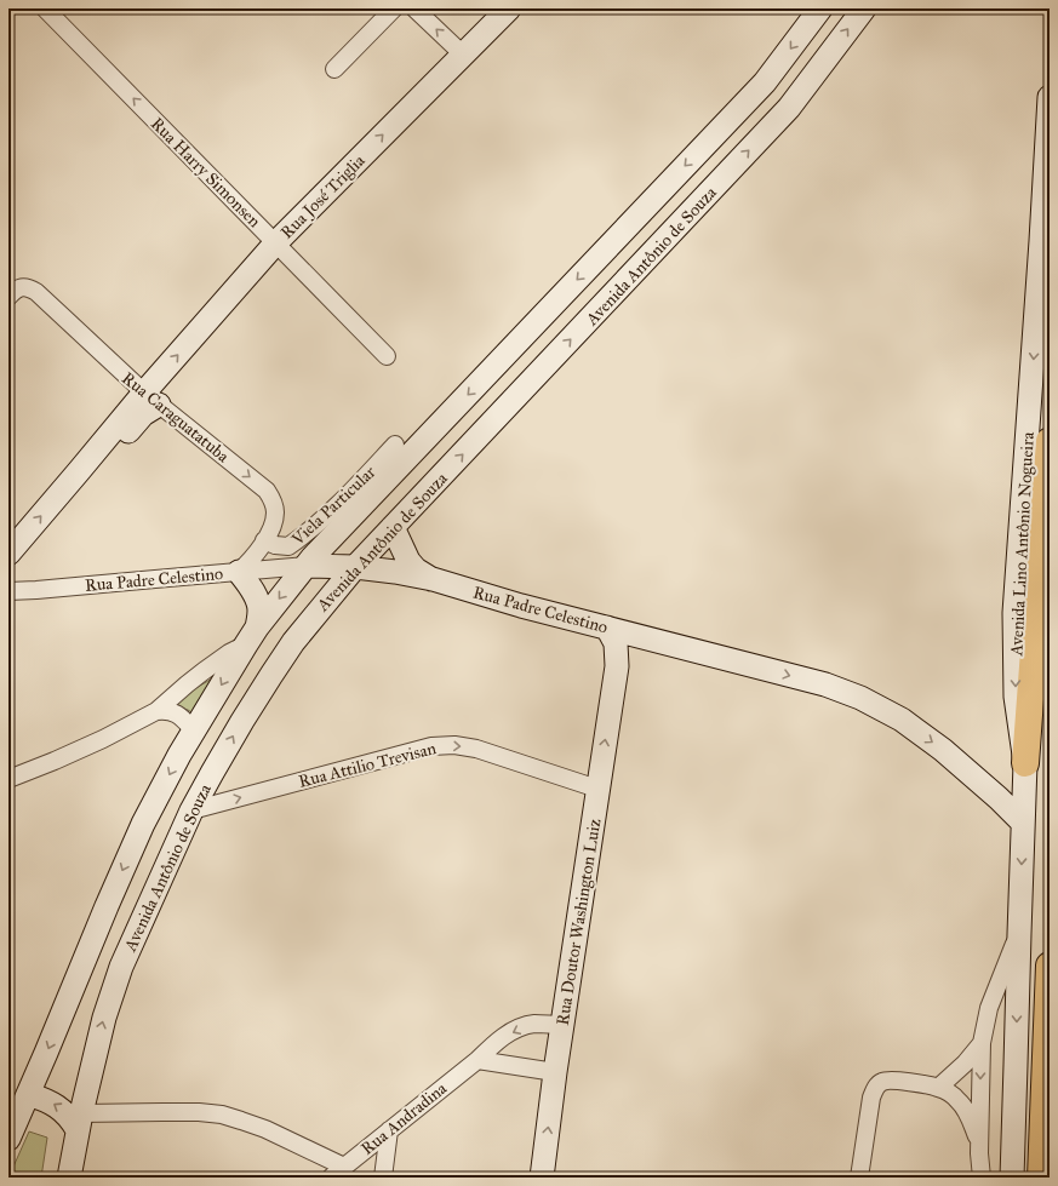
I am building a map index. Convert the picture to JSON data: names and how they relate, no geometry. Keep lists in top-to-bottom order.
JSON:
{
  "streets": {
    "main road": [
      "Rua José Triglia",
      "Avenida Antônio de Souza",
      "Avenida Lino Antônio Nogueira",
      "Rua Padre Celestino",
      "Rua Doutor Washington Luiz"
    ],
    "street": [
      "Rua Harry Simonsen",
      "Rua Caraguatatuba",
      "Viela Particular",
      "Rua Attilio Trevisan",
      "Rua Andradina"
    ]
  },
  "crossings": [
    ["Rua Harry Simonsen", "Rua José Triglia"],
    ["Rua José Triglia", "Rua Caraguatatuba"],
    ["Avenida Antônio de Souza", "Rua Padre Celestino"],
    ["Avenida Antônio de Souza", "Rua Attilio Trevisan"],
    ["Rua Caraguatatuba", "Viela Particular"],
    ["Rua Caraguatatuba", "Rua Padre Celestino"],
    ["Avenida Lino Antônio Nogueira", "Rua Padre Celestino"],
    ["Rua Padre Celestino", "Rua Doutor Washington Luiz"],
    ["Rua Attilio Trevisan", "Rua Doutor Washington Luiz"],
    ["Rua Doutor Washington Luiz", "Rua Andradina"]
  ],
  "one_way": [
    "Rua Harry Simonsen",
    "Rua José Triglia",
    "Rua Caraguatatuba",
    "Avenida Lino Antônio Nogueira",
    "Rua Padre Celestino",
    "Rua Attilio Trevisan",
    "Rua Doutor Washington Luiz"
  ]
}
